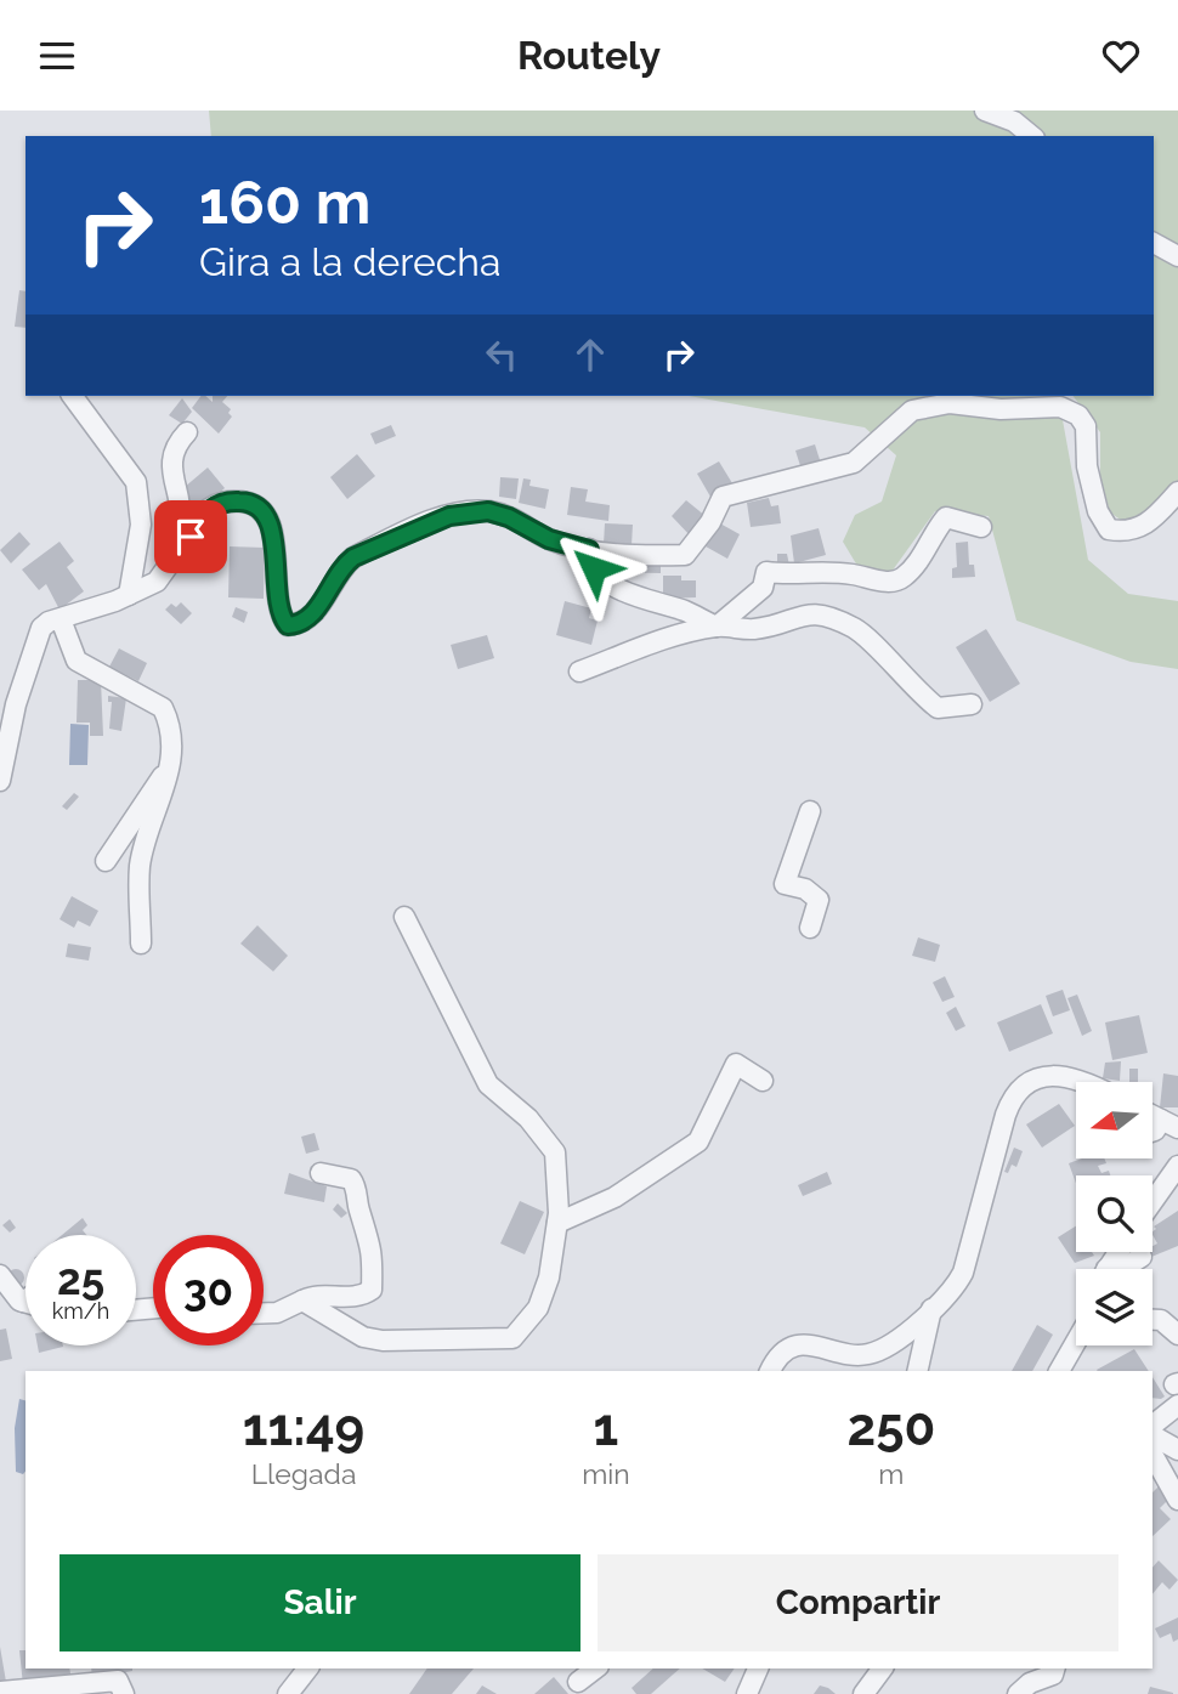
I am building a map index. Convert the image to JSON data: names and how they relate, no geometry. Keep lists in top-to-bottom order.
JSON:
{
  "north": "left",
  "page": {
    "header": "Routely",
    "turn": ["160 m", "Gira a la derecha"],
    "speed": "25 km/h",
    "limit": "30",
    "eta": [
      "11:49",
      "Llegada",
      "1",
      "min",
      "250",
      "m"
    ],
    "buttons": ["Salir", "Compartir"]
  }
}
